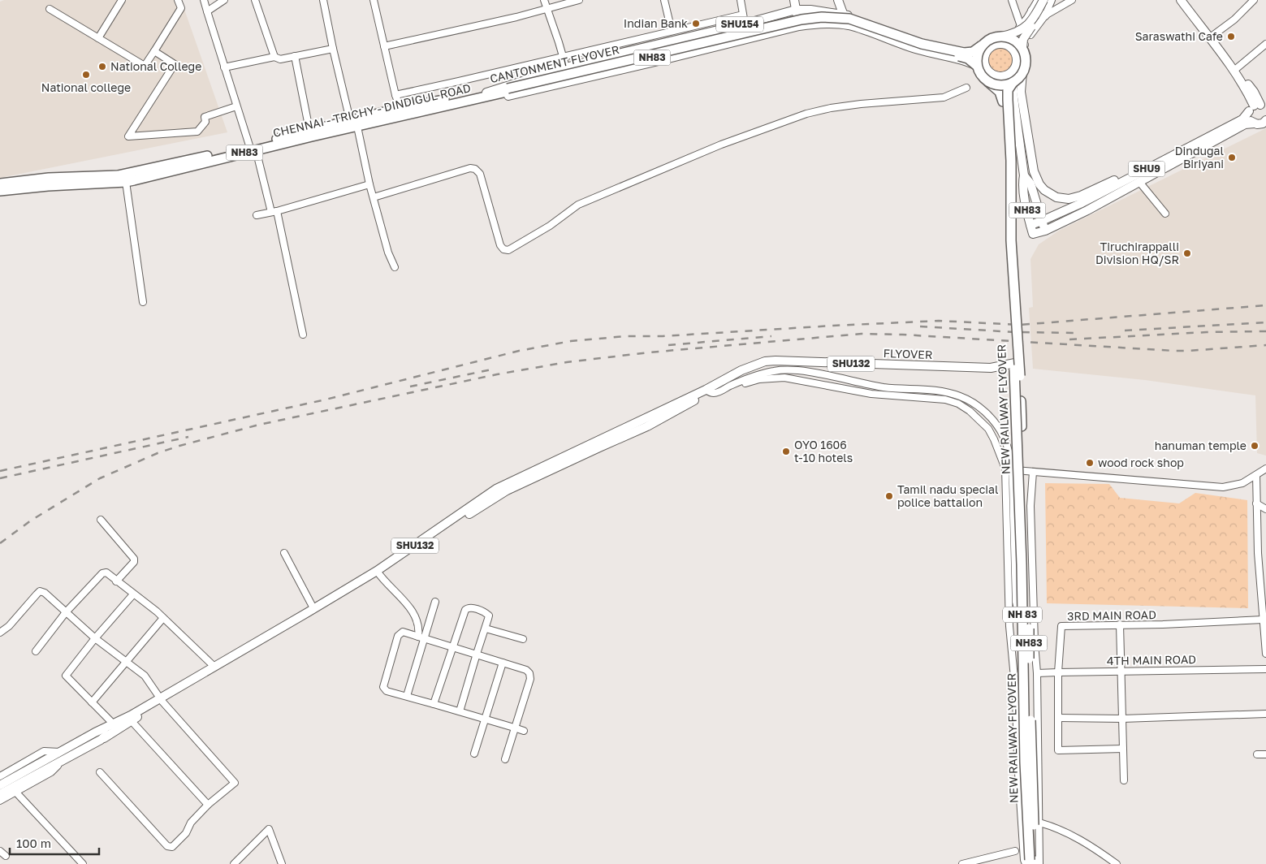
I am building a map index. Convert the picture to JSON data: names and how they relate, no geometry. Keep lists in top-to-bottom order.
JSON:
{
  "streets": {
    "highway": [
      "NH83",
      "CANTONMENT FLYOVER",
      "CHENNAI - TRICHY - DINDIGUL ROAD",
      "NEW RAILWAY FLYOVER",
      "NH 83"
    ],
    "main road": [
      "SHU154",
      "SHU9",
      "FLYOVER",
      "SHU132"
    ],
    "street": ["3RD MAIN ROAD", "4TH MAIN ROAD"]
  },
  "crossings": [
    ["SHU154", "NH83"],
    ["SHU154", "CANTONMENT FLYOVER"],
    ["SHU154", "CHENNAI - TRICHY - DINDIGUL ROAD"],
    ["SHU154", "NEW RAILWAY FLYOVER"],
    ["NH83", "CANTONMENT FLYOVER"],
    ["NH83", "CHENNAI - TRICHY - DINDIGUL ROAD"],
    ["NH83", "SHU9"],
    ["NH83", "NEW RAILWAY FLYOVER"],
    ["CANTONMENT FLYOVER", "CHENNAI - TRICHY - DINDIGUL ROAD"],
    ["CANTONMENT FLYOVER", "NEW RAILWAY FLYOVER"],
    ["FLYOVER", "SHU132"],
    ["FLYOVER", "NEW RAILWAY FLYOVER"],
    ["3RD MAIN ROAD", "4TH MAIN ROAD"]
  ],
  "places": [
    "Indian Bank",
    "Saraswathi Cafe",
    "National College",
    "National college",
    "Dindugal Biriyani",
    "Tiruchirappalli Division HQ/SR",
    "hanuman temple",
    "OYO 1606 t-10 hotels",
    "wood rock shop",
    "Tamil nadu special police battalion"
  ],
  "scale_bar": "100 m"
}
